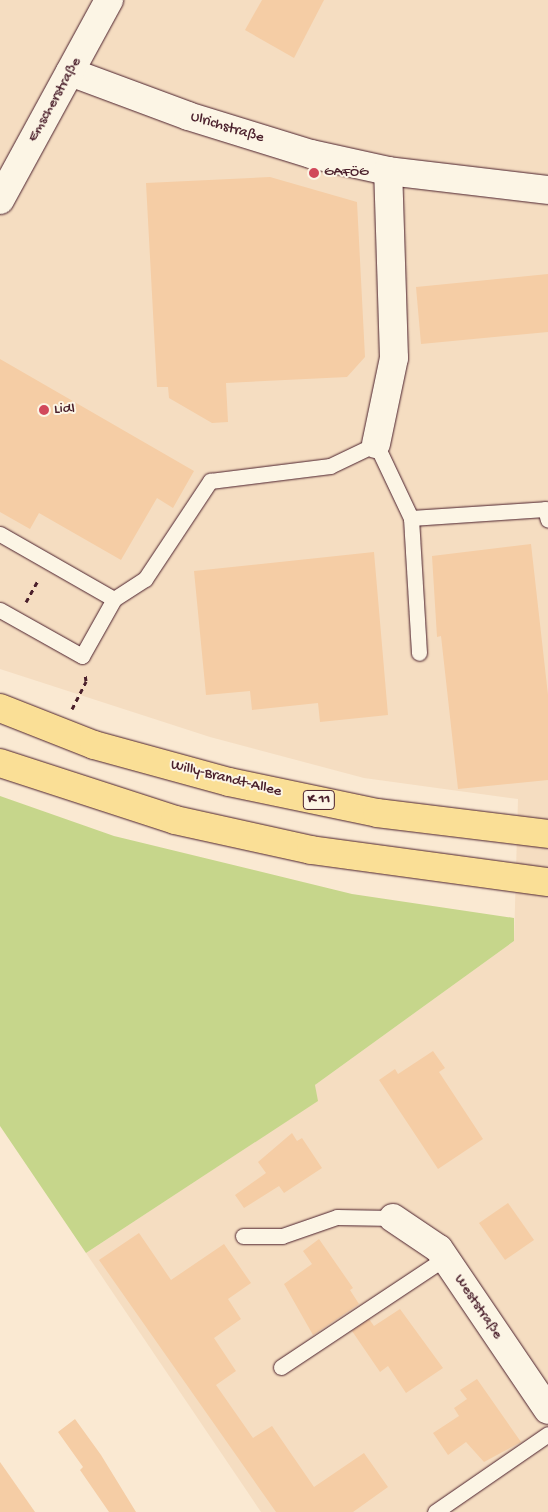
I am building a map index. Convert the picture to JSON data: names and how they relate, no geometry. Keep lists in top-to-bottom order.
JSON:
{
  "streets": {
    "main road": ["Willy-Brandt-Allee", "K 11"],
    "street": ["Emscherstraße", "Ulrichstraße", "Weststraße"]
  },
  "crossings": [
    ["Emscherstraße", "Ulrichstraße"]
  ],
  "places": ["GAFÖG", "Lidl"]
}
